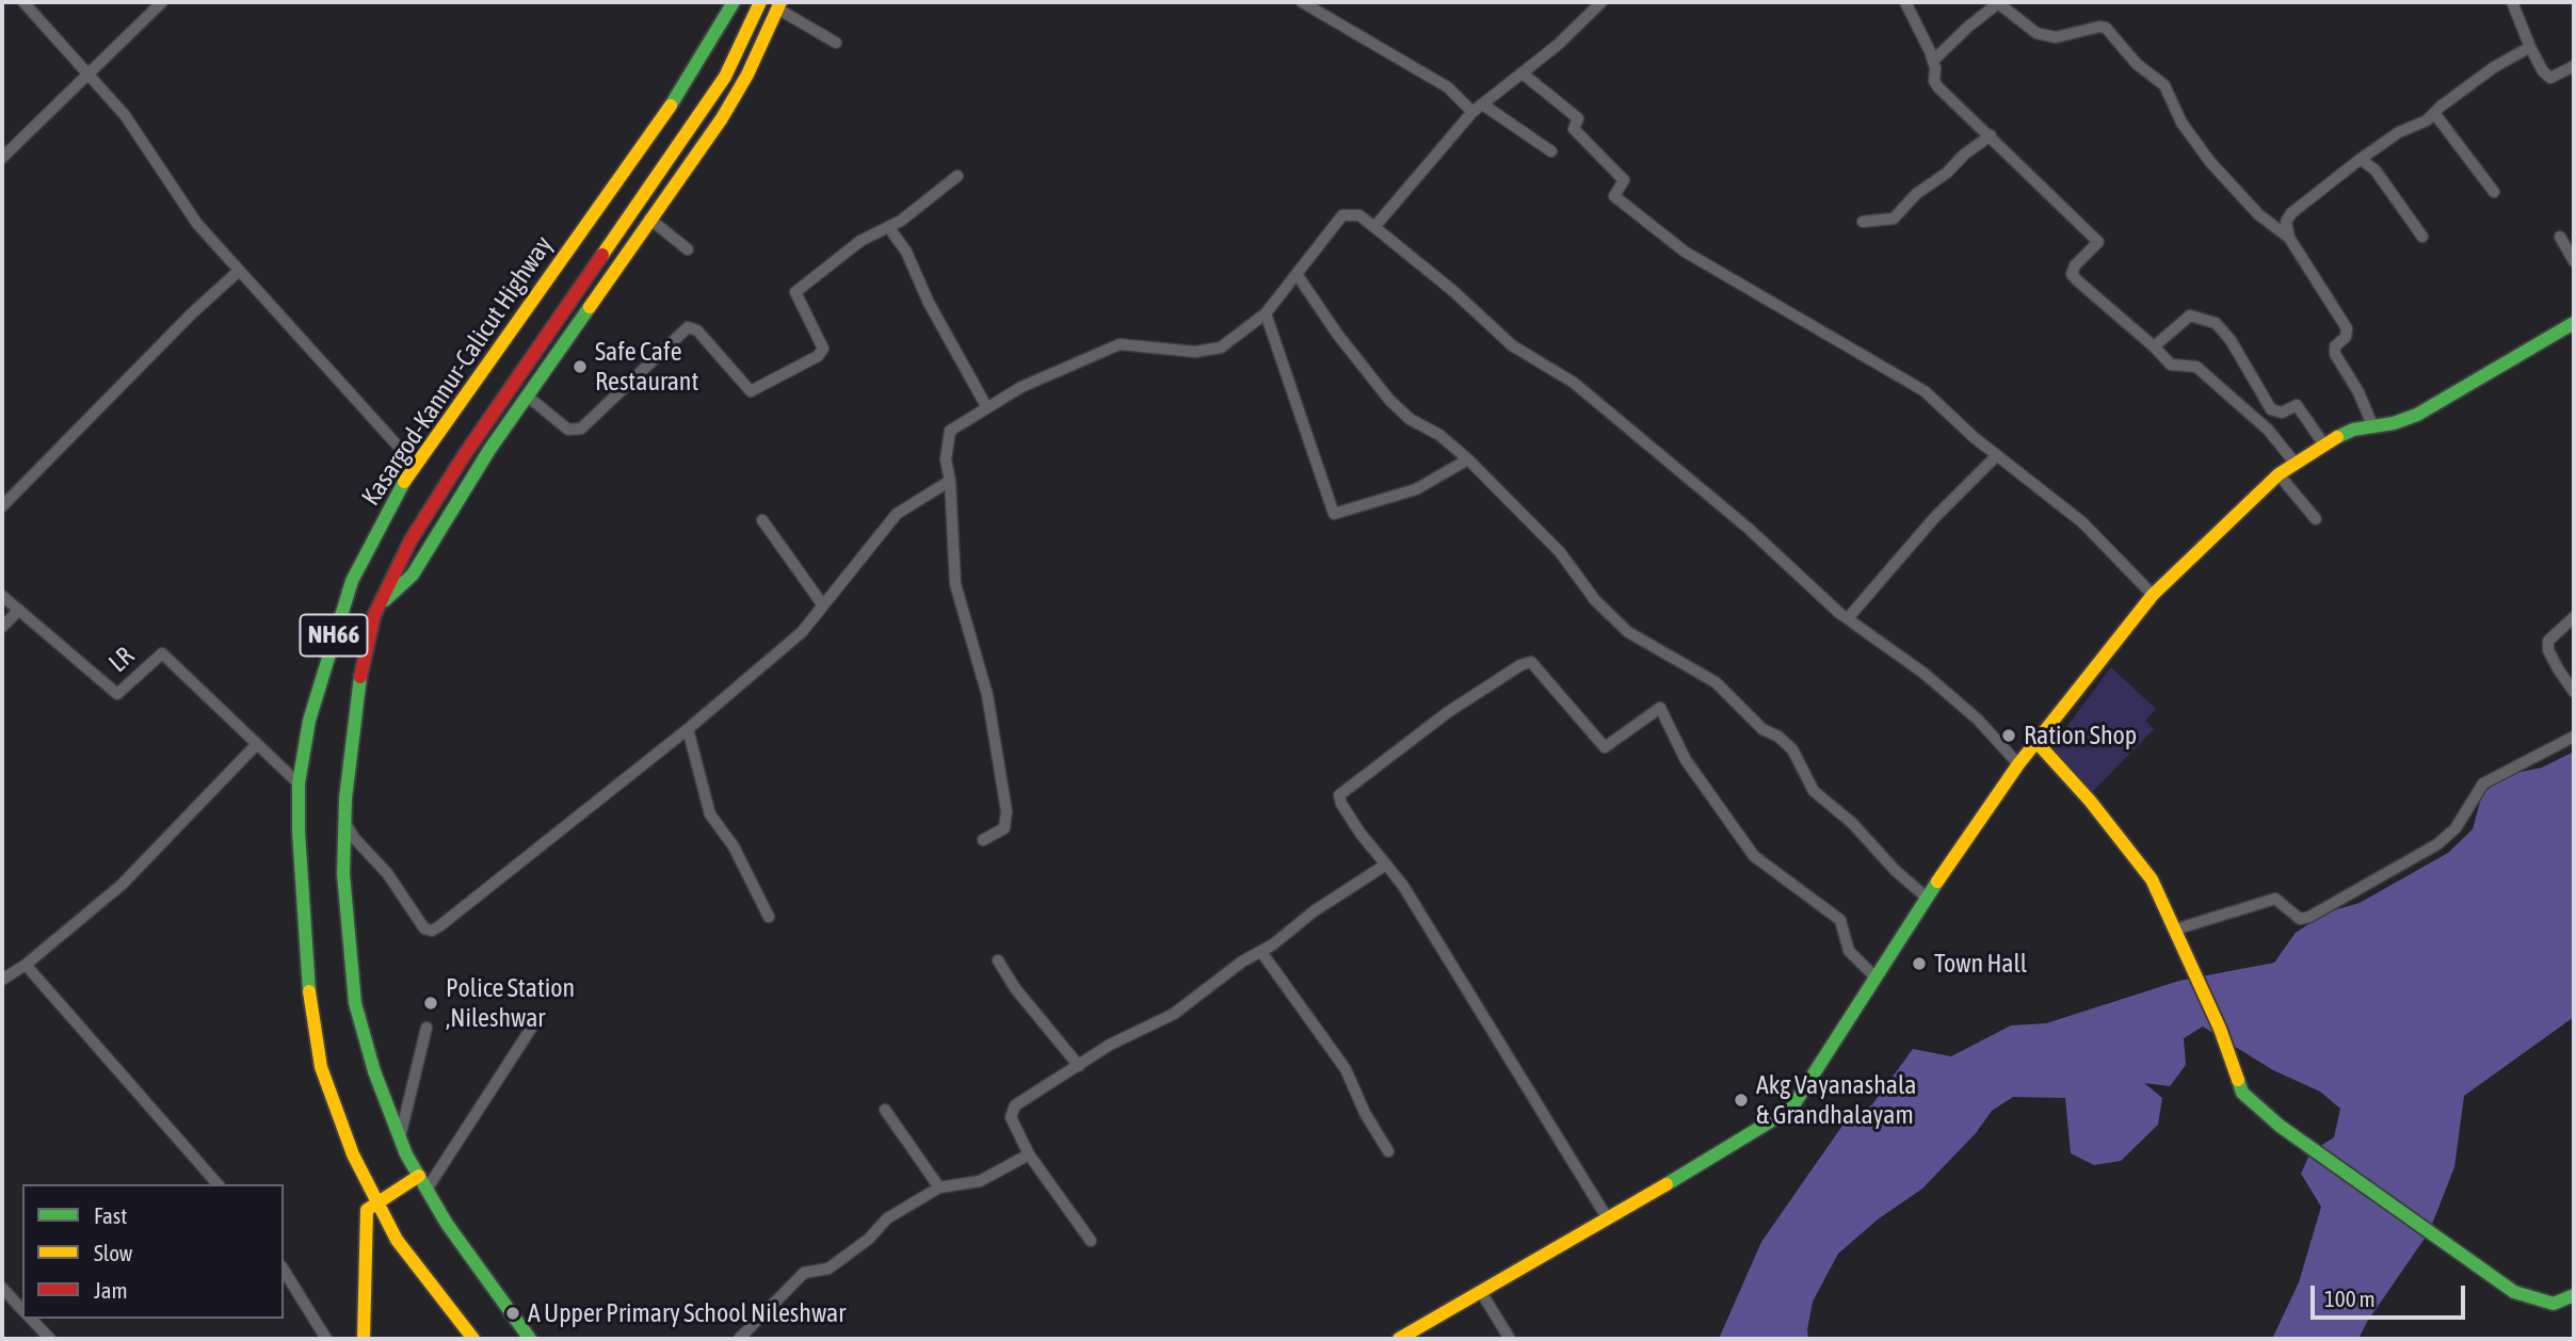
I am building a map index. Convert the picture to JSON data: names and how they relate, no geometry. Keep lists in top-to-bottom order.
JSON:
{
  "streets": {
    "main road": ["Kasargod-Kannur-Calicut Highway", "NH66"],
    "street": ["LR"]
  },
  "crossings": [
    ["Kasargod-Kannur-Calicut Highway", "LR"]
  ],
  "places": [
    "Safe Cafe Restaurant",
    "Ration Shop",
    "Town Hall",
    "Police Station ,Nileshwar",
    "Akg Vayanashala & Grandhalayam",
    "A Upper Primary School Nileshwar"
  ],
  "legend": ["Fast", "Slow", "Jam"],
  "scale_bar": "100 m"
}
